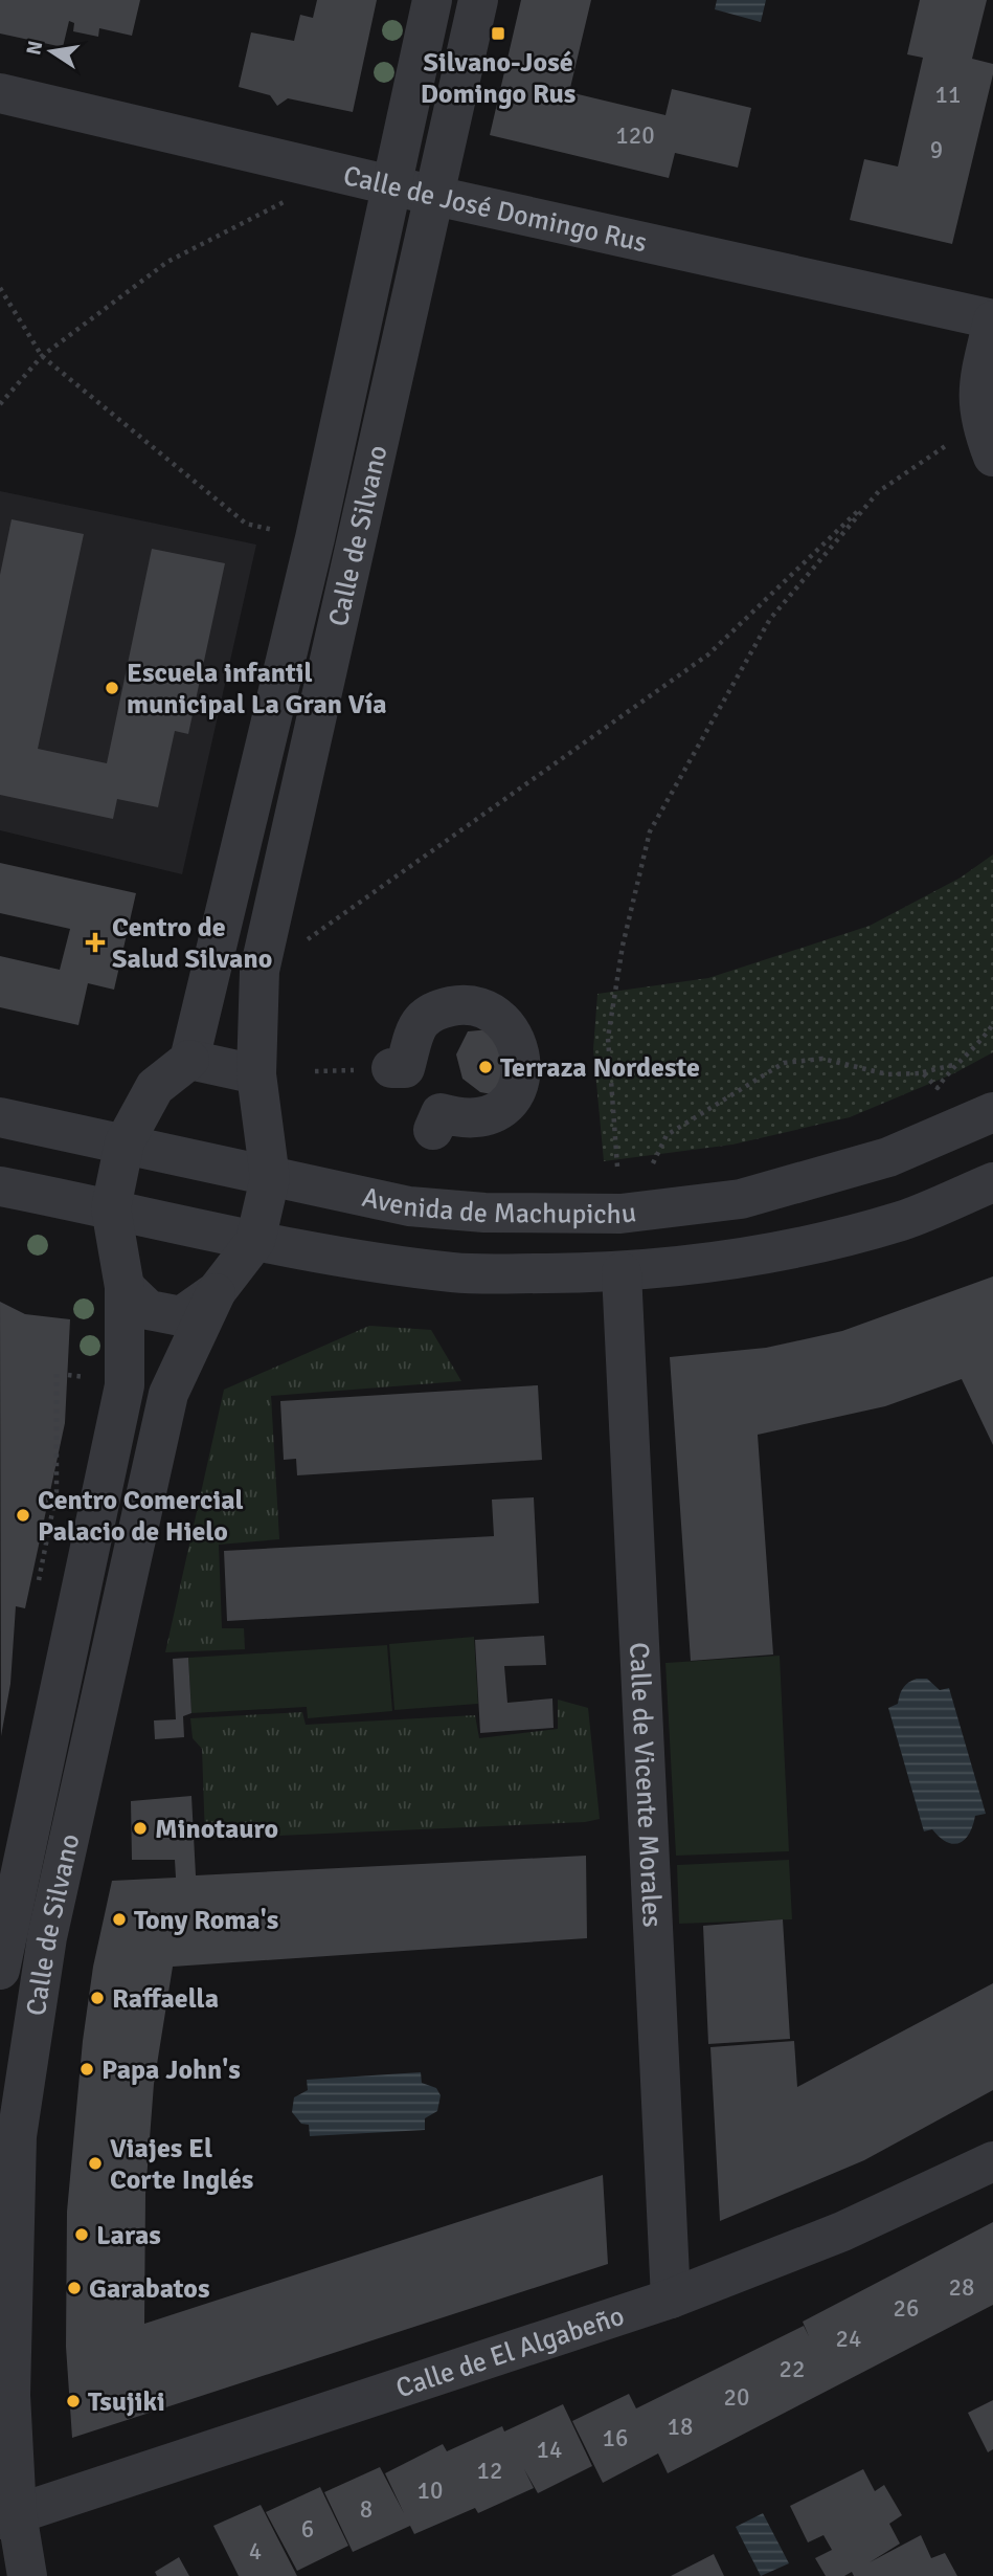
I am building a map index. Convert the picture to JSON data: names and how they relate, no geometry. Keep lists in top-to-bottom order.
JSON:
{
  "streets": {
    "street": [
      "Calle de José Domingo Rus",
      "Calle de Silvano",
      "Avenida de Machupichu",
      "Calle de Vicente Morales",
      "Calle de El Algabeño"
    ]
  },
  "crossings": [
    ["Calle de José Domingo Rus", "Calle de Silvano"],
    ["Calle de Silvano", "Avenida de Machupichu"],
    ["Calle de Silvano", "Calle de El Algabeño"],
    ["Calle de Vicente Morales", "Calle de El Algabeño"]
  ],
  "places": {
    "transit": ["Silvano-José Domingo Rus"],
    "other": [
      "Escuela infantil municipal La Gran Vía",
      "Terraza Nordeste",
      "Centro Comercial Palacio de Hielo",
      "Minotauro",
      "Tony Roma's",
      "Raffaella",
      "Papa John's",
      "Viajes El Corte Inglés",
      "Laras",
      "Garabatos",
      "Tsujiki"
    ],
    "health": ["Centro de Salud Silvano"]
  },
  "house_numbers": [
    "11",
    "120",
    "9",
    "28",
    "26",
    "24",
    "22",
    "20",
    "18",
    "16",
    "14",
    "12",
    "10",
    "8",
    "6",
    "4"
  ],
  "north": "left"
}
